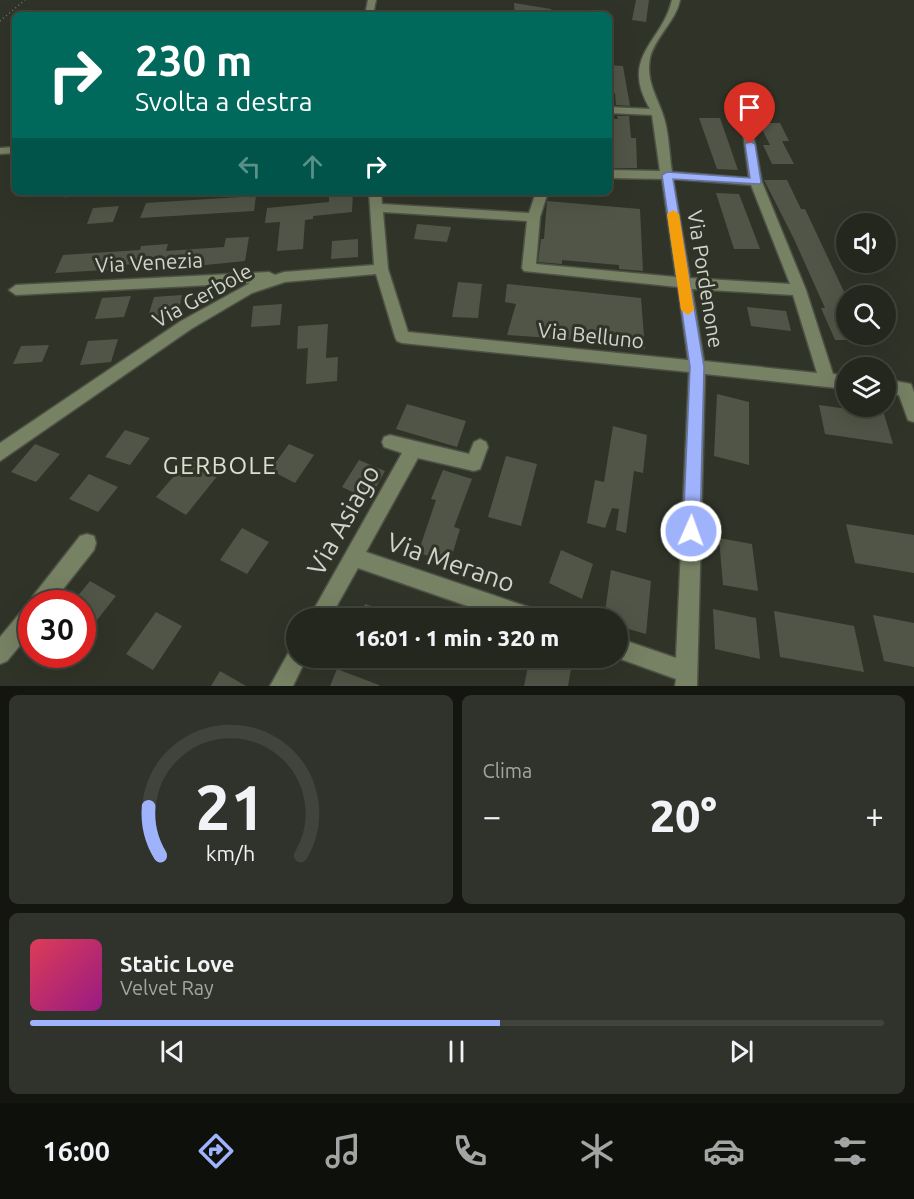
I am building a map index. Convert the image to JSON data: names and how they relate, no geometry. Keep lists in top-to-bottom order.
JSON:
{
  "streets": {
    "street": [
      "Via Venezia",
      "Via Pordenone",
      "Via Gerbole",
      "Via Belluno",
      "Via Asiago",
      "Via Merano"
    ]
  },
  "crossings": [
    ["Via Venezia", "Via Gerbole"],
    ["Via Pordenone", "Via Belluno"],
    ["Via Gerbole", "Via Belluno"],
    ["Via Asiago", "Via Merano"]
  ],
  "districts": ["GERBOLE"],
  "page": {
    "turn": ["230 m", "Svolta a destra"],
    "limit": "30",
    "trip": "16:01 · 1 min · 320 m",
    "tile": "Clima",
    "heat": ["−", "20°", "+"],
    "song": ["Static Love", "Velvet Ray"],
    "tabs": "16:00",
    "gauge": ["21", "km/h"]
  }
}
